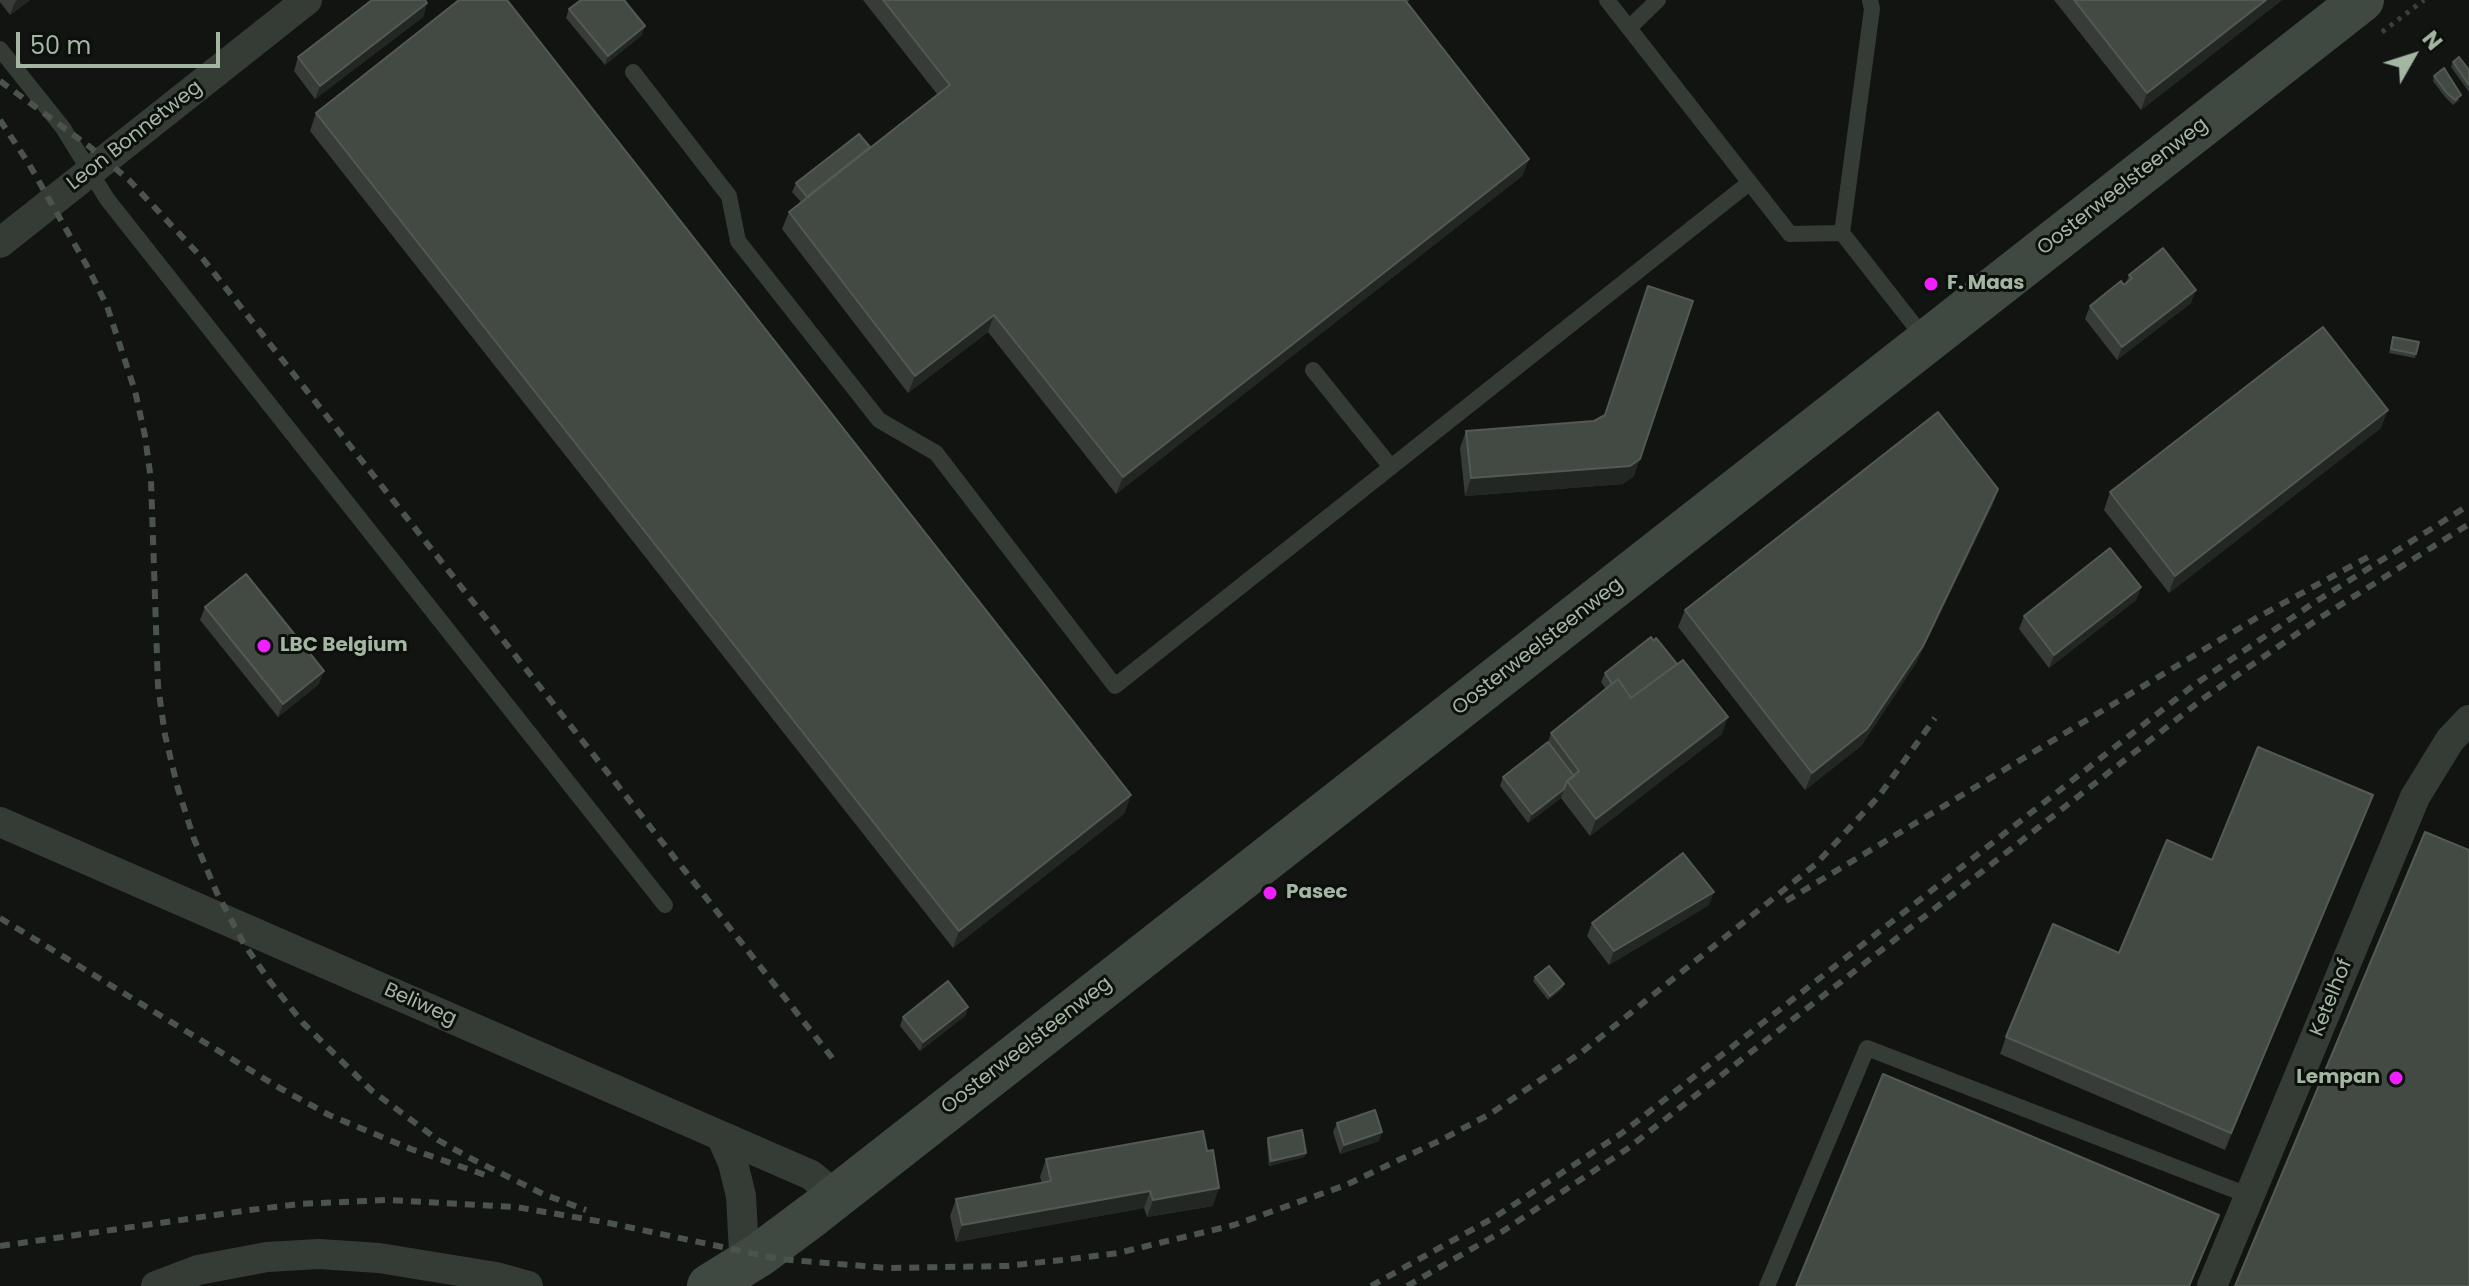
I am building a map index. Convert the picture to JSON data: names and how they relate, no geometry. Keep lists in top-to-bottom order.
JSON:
{
  "streets": {
    "main road": ["Oosterweelsteenweg"],
    "street": ["Leon Bonnetweg", "Ketelhof", "Beliweg"]
  },
  "crossings": [
    ["Oosterweelsteenweg", "Beliweg"]
  ],
  "places": [
    "F. Maas",
    "LBC Belgium",
    "Pasec",
    "Lempan"
  ],
  "scale_bar": "50 m",
  "north": "top right"
}
